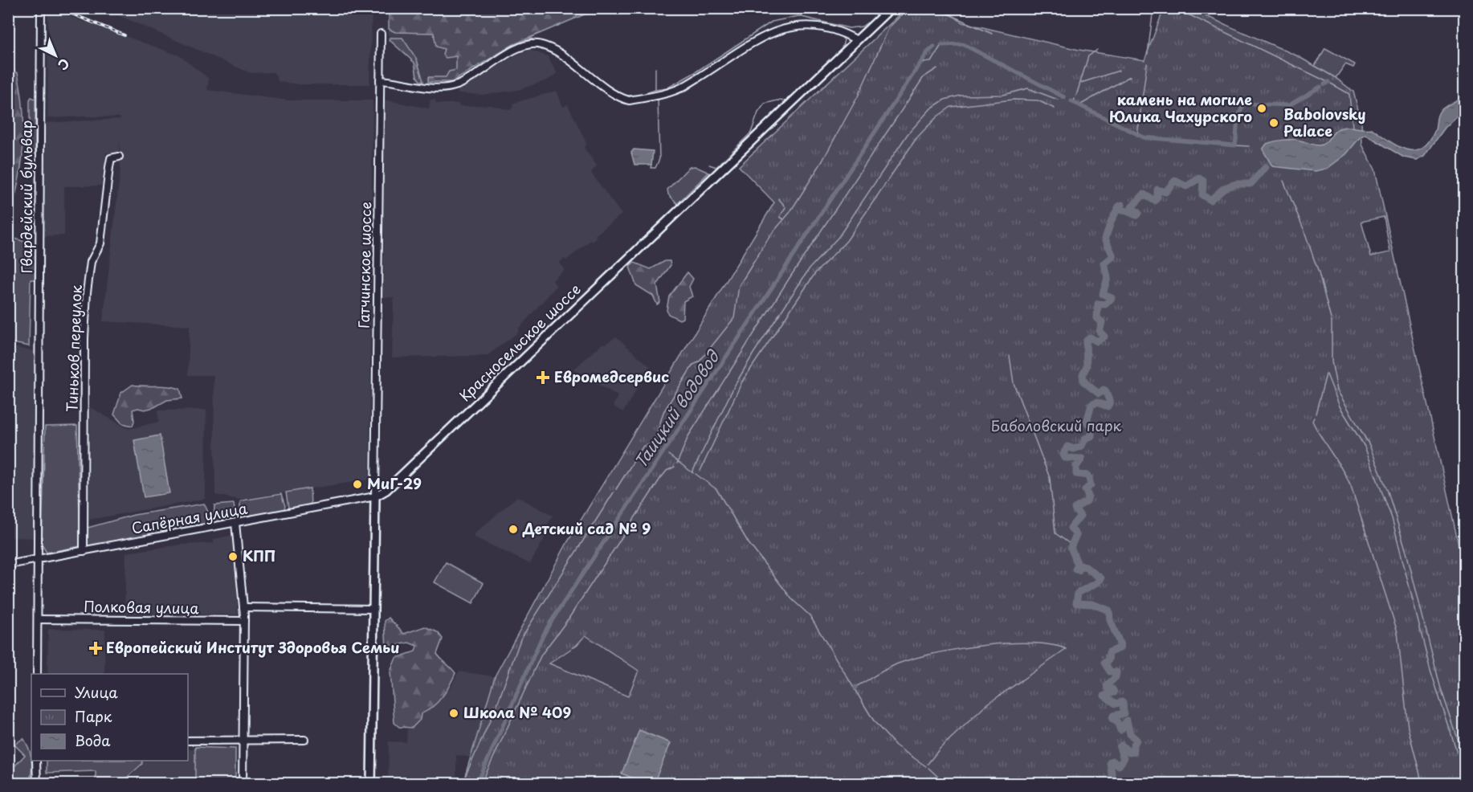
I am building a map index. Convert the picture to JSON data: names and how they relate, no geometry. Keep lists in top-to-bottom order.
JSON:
{
  "streets": {
    "main road": ["Красносельское шоссе"],
    "street": [
      "Гвардейский бульвар",
      "Гатчинское шоссе",
      "Тиньков переулок",
      "Сапёрная улица",
      "Полковая улица"
    ]
  },
  "crossings": [
    ["Гвардейский бульвар", "Сапёрная улица"],
    ["Гвардейский бульвар", "Полковая улица"],
    ["Гатчинское шоссе", "Красносельское шоссе"],
    ["Гатчинское шоссе", "Сапёрная улица"],
    ["Красносельское шоссе", "Сапёрная улица"],
    ["Тиньков переулок", "Сапёрная улица"]
  ],
  "water": ["Таицкий водовод"],
  "parks": ["Баболовский парк"],
  "places": {
    "other": [
      "камень на могиле Юлика Чахурского",
      "Babolovsky Palace",
      "МиГ-29",
      "Детский сад № 9",
      "КПП",
      "Школа № 409"
    ],
    "health": ["Евромедсервис", "Европейский Институт Здоровья Семьи"]
  },
  "legend": ["Улица", "Парк", "Вода"],
  "north": "bottom right"
}
